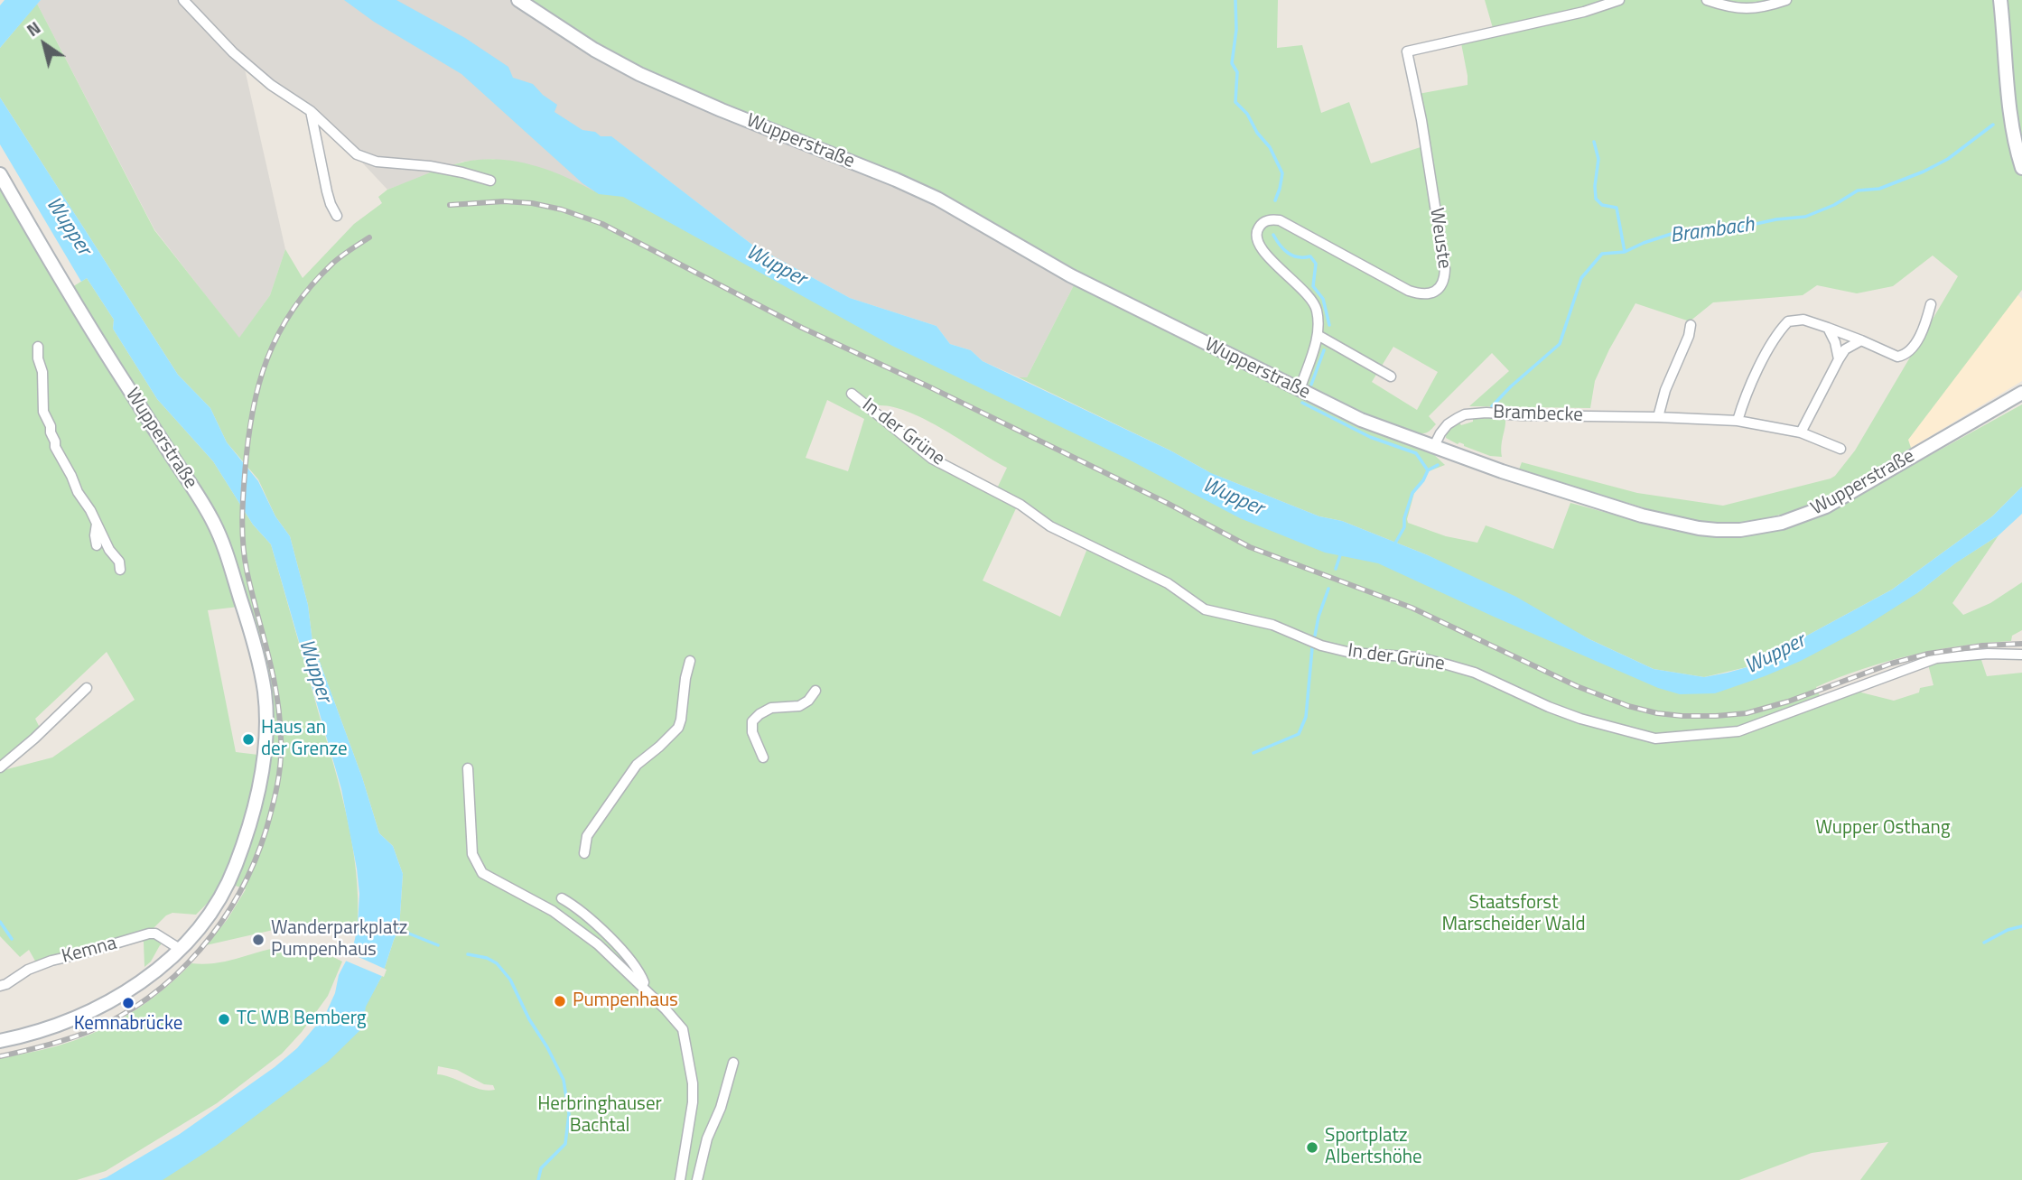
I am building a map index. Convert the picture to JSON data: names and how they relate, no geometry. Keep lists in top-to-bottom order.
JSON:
{
  "streets": {
    "main road": ["Wupperstraße"],
    "street": [
      "Weuste",
      "Brambecke",
      "In der Grüne",
      "Kemna"
    ]
  },
  "crossings": [
    ["Wupperstraße", "Weuste"],
    ["Wupperstraße", "Brambecke"],
    ["Wupperstraße", "Kemna"]
  ],
  "water": ["Wupper", "Brambach"],
  "parks": ["Wupper Osthang", "Staatsforst Marscheider Wald", "Herbringhauser Bachtal"],
  "places": [
    "Haus an der Grenze",
    "Wanderparkplatz Pumpenhaus",
    "Pumpenhaus",
    "Kemnabrücke",
    "TC WB Bemberg",
    "Sportplatz Albertshöhe"
  ],
  "north": "top left"
}
